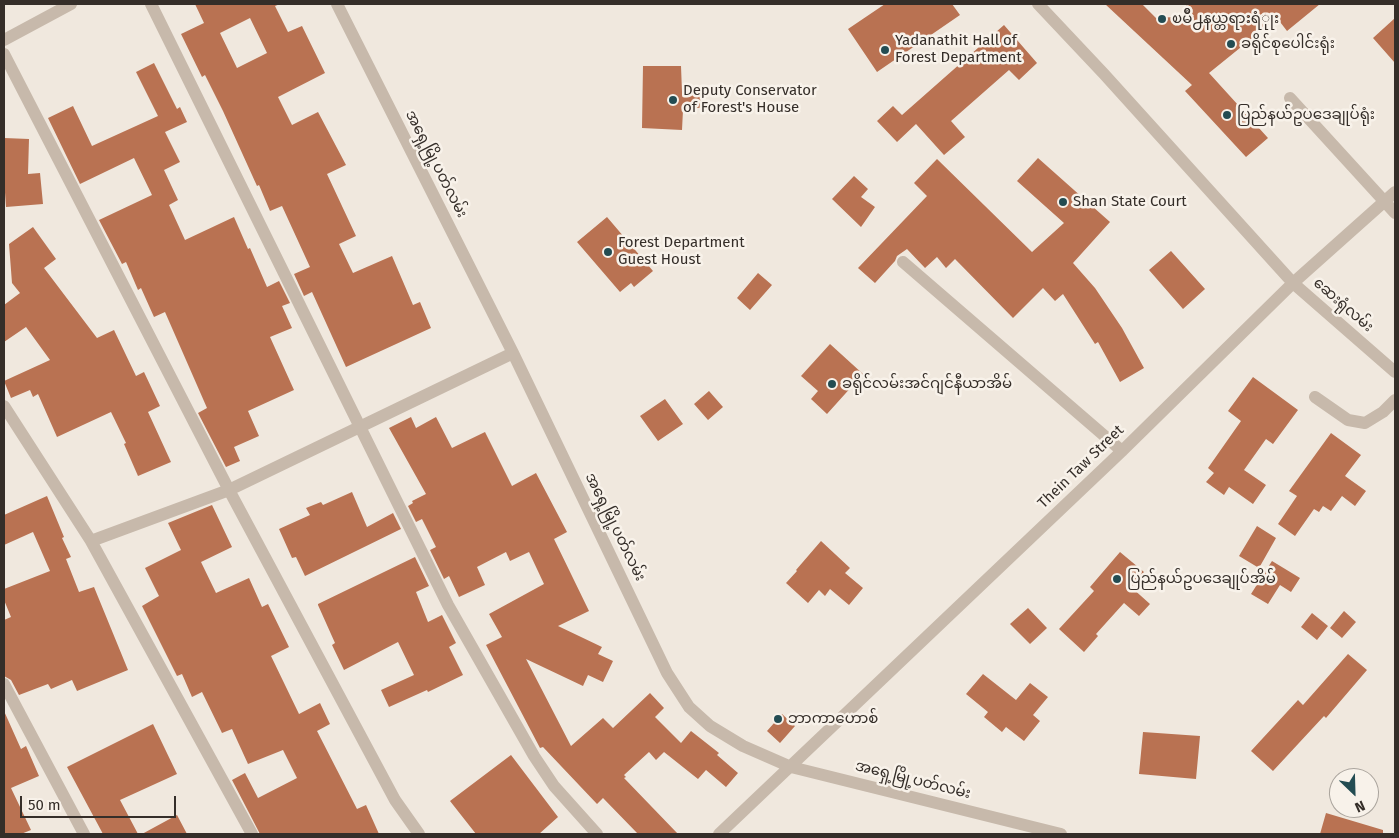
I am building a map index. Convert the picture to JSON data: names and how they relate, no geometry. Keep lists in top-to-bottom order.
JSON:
{
  "streets": {
    "street": ["အရှေ့မြို့ပတ်လမ်း", "ဆေးရုံလမ်း", "Thein Taw Street"]
  },
  "crossings": [
    ["အရှေ့မြို့ပတ်လမ်း", "Thein Taw Street"],
    ["ဆေးရုံလမ်း", "Thein Taw Street"]
  ],
  "places": [
    "ၿမိဳ႕နယ္တရားရံုုး",
    "ခရိုင်စုပေါင်းရုံး",
    "Yadanathit Hall of Forest Department",
    "Deputy Conservator of Forest's House",
    "ပြည်နယ်ဥပဒေချုပ်ရုံး",
    "Shan State Court",
    "Forest Department Guest Houst",
    "ခရိုင်လမ်းအင်ဂျင်နီယာအိမ်",
    "ပြည်နယ်ဥပဒေချုပ်အိမ်",
    "ဘာကာဟောစ်"
  ],
  "scale_bar": "50 m",
  "north": "bottom right"
}
